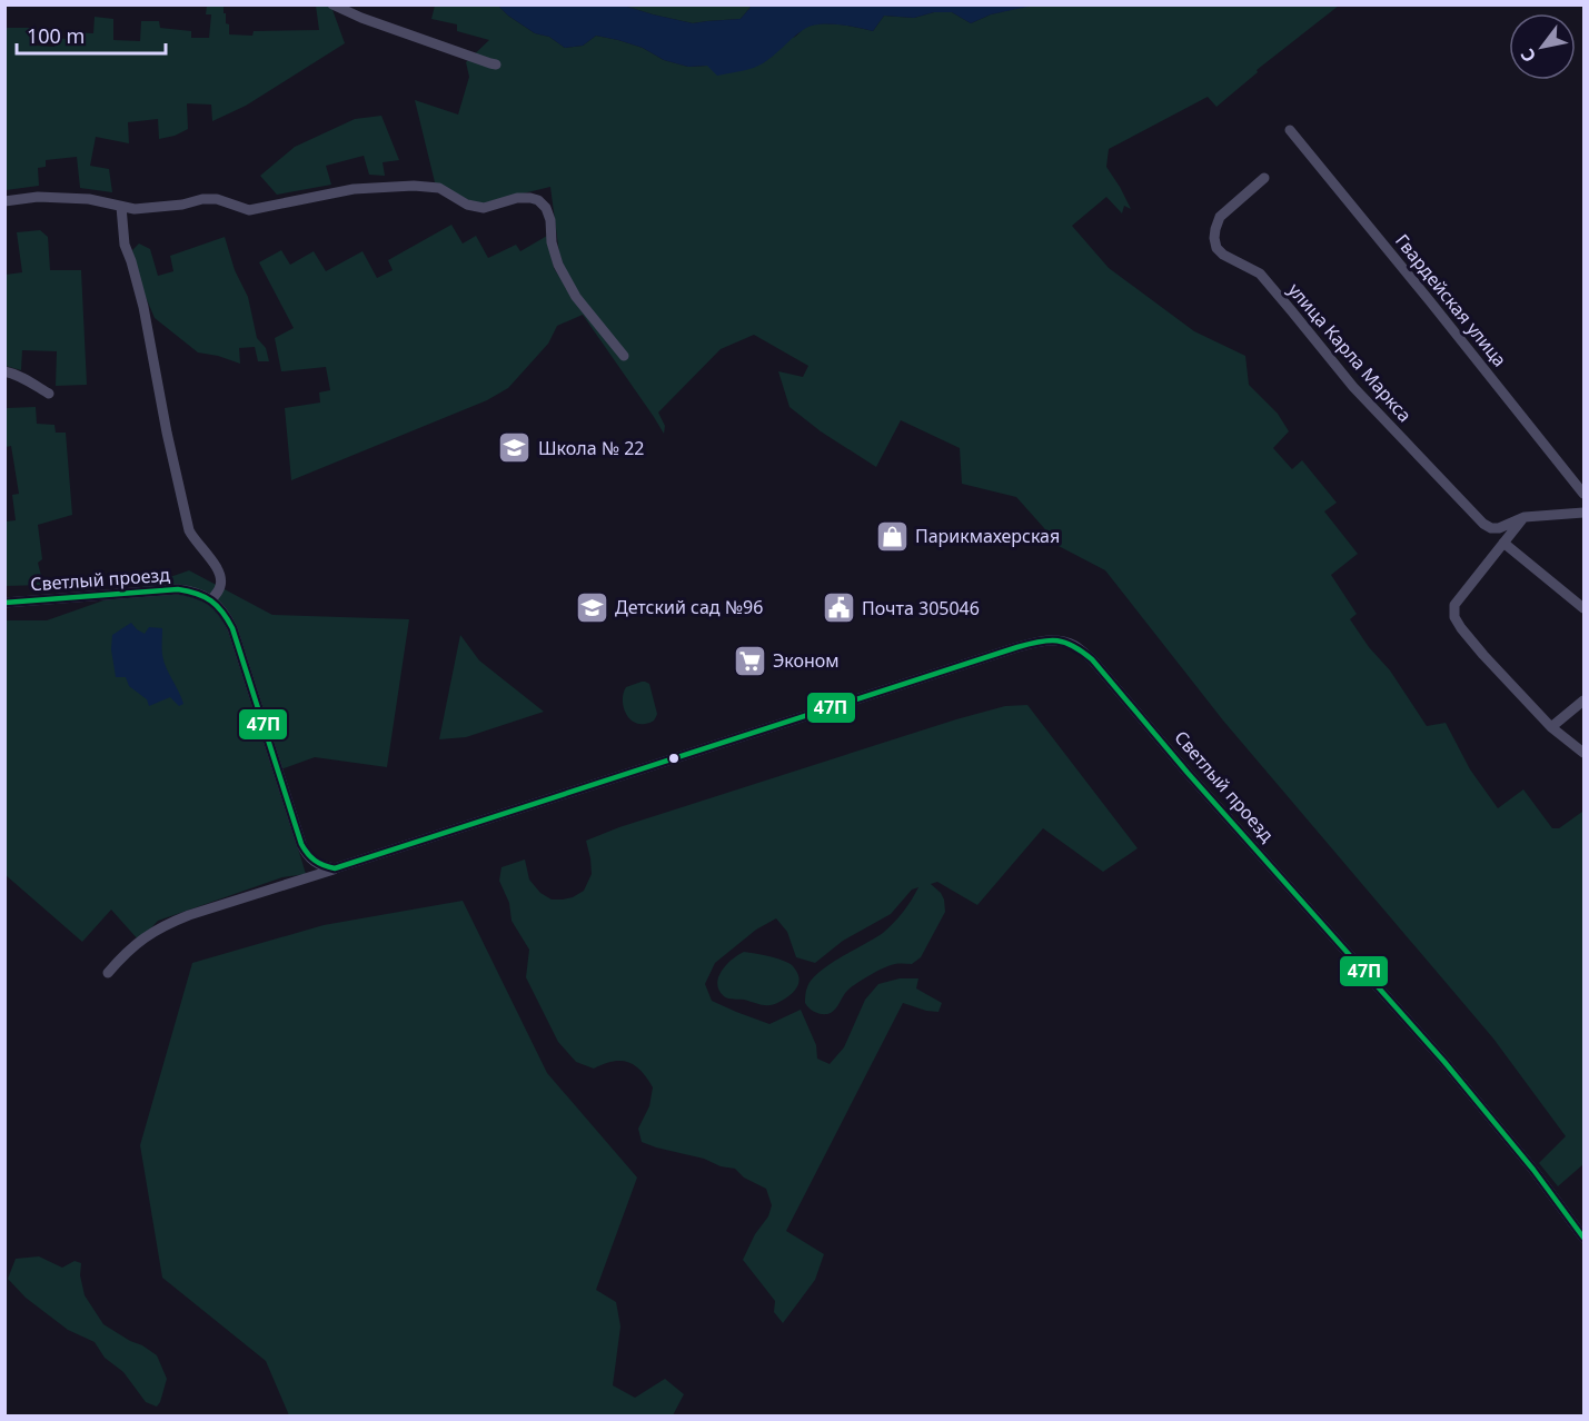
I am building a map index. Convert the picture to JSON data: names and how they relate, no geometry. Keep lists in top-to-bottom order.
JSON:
{
  "streets": {
    "street": ["Гвардейская улица", "улица Карла Маркса", "Светлый проезд"]
  },
  "places": {
    "school or university": ["Школа № 22", "Детский сад №96"],
    "shop": ["Парикмахерская"],
    "public building": ["Почта 305046"],
    "supermarket": ["Эконом"]
  },
  "lines": ["transit line 47П"],
  "scale_bar": "100 m",
  "north": "bottom left"
}
